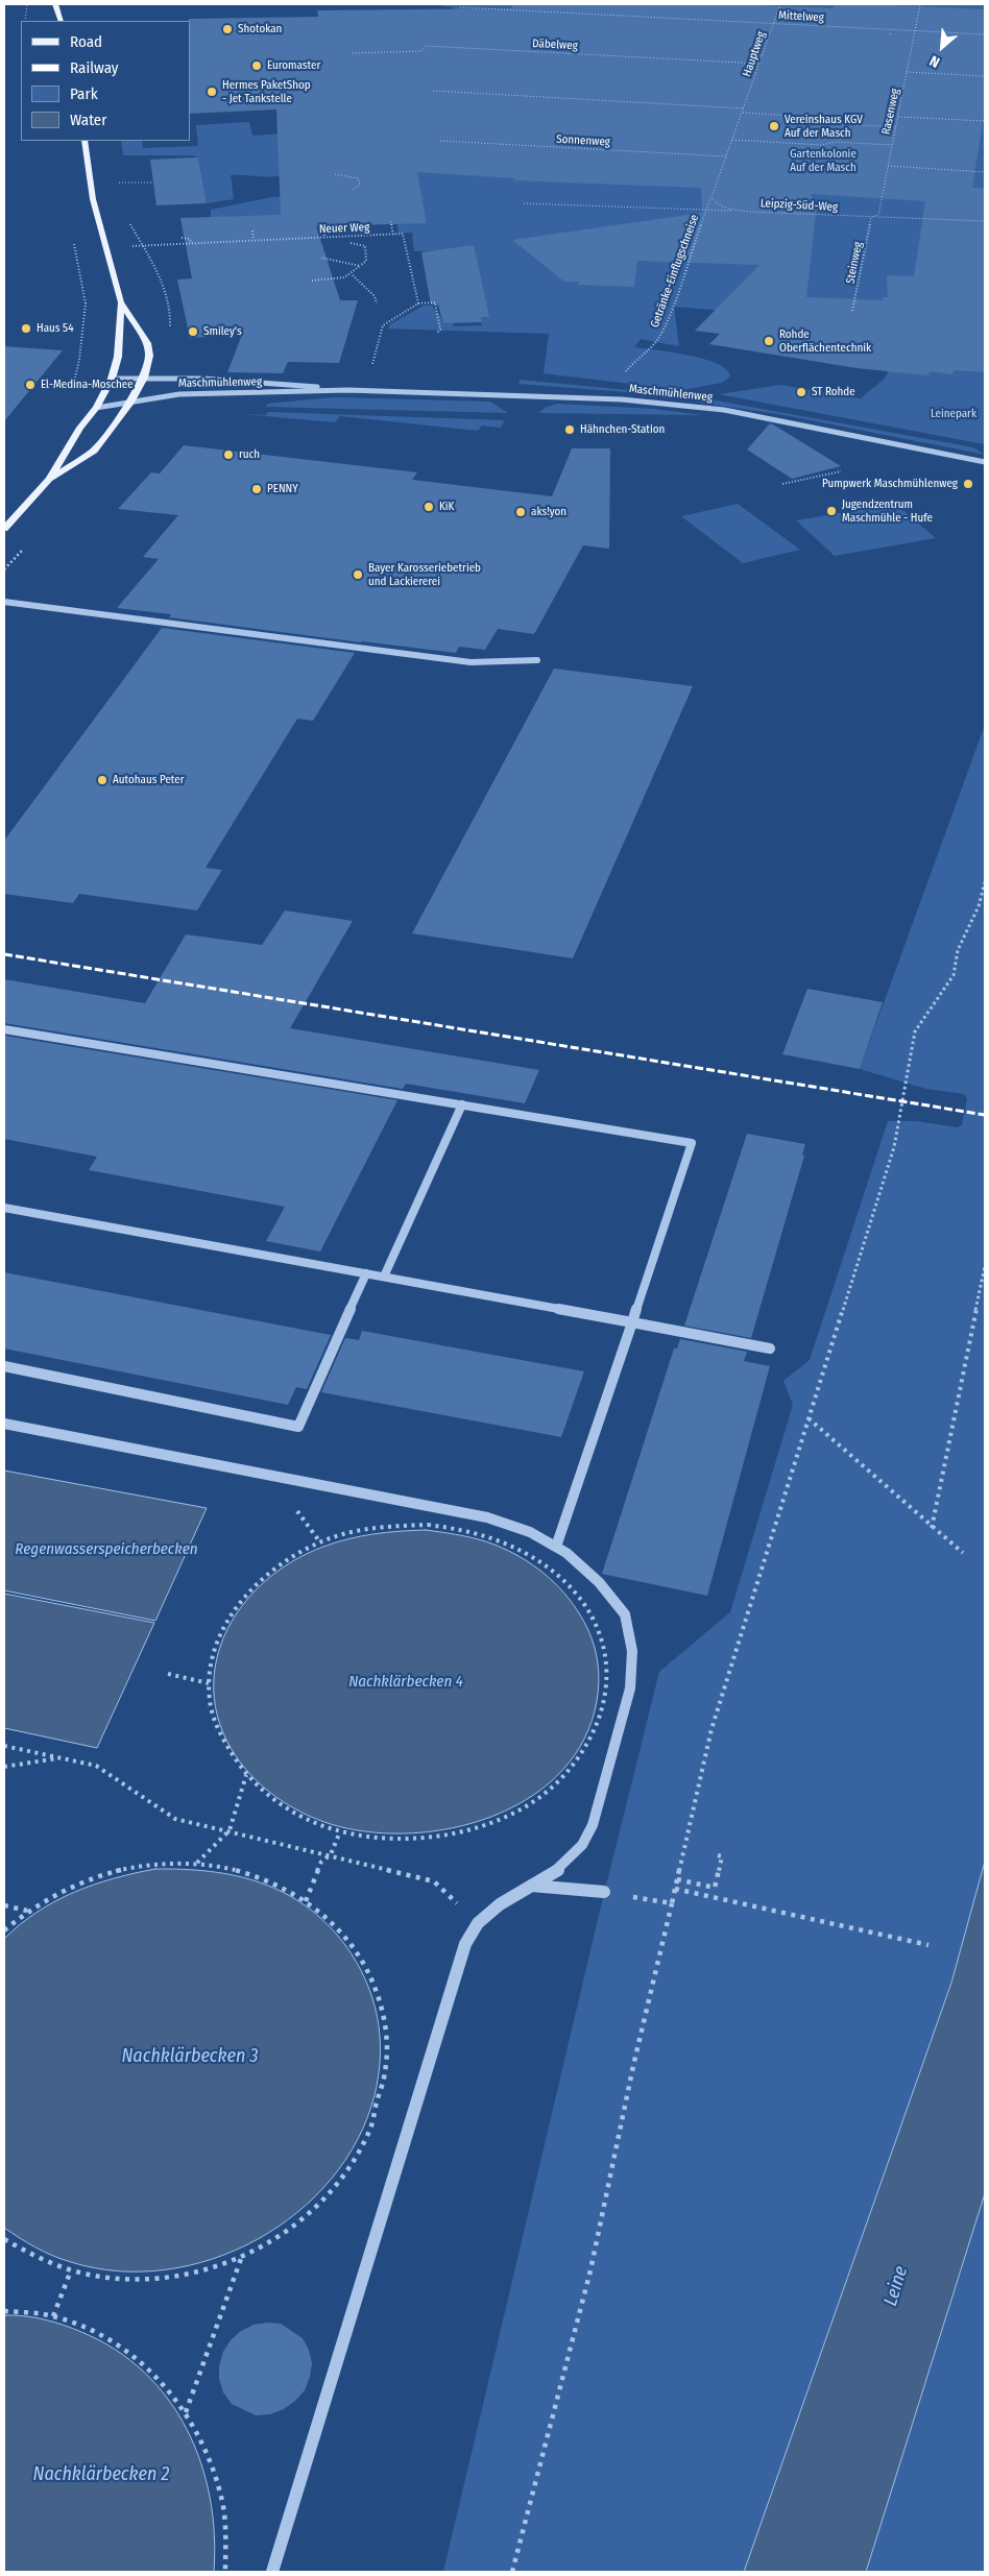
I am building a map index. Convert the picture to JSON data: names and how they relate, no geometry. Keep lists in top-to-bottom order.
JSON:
{
  "streets": {
    "street": ["Maschmühlenweg"],
    "path": [
      "Mittelweg",
      "Däbelweg",
      "Hauptweg",
      "Rasenweg",
      "Sonnenweg",
      "Leipzig-Süd-Weg",
      "Neuer Weg",
      "Steinweg",
      "Getränke-Einflugschneise"
    ]
  },
  "crossings": [
    ["Mittelweg", "Hauptweg"],
    ["Mittelweg", "Rasenweg"],
    ["Däbelweg", "Hauptweg"],
    ["Rasenweg", "Leipzig-Süd-Weg"],
    ["Rasenweg", "Steinweg"],
    ["Leipzig-Süd-Weg", "Steinweg"],
    ["Leipzig-Süd-Weg", "Getränke-Einflugschneise"]
  ],
  "water": [
    "Regenwasserspeicherbecken",
    "Nachklärbecken 4",
    "Nachklärbecken 3",
    "Leine",
    "Nachklärbecken 2"
  ],
  "parks": ["Gartenkolonie Auf der Masch", "Leinepark"],
  "places": [
    "Shotokan",
    "Euromaster",
    "Hermes PaketShop - Jet Tankstelle",
    "Vereinshaus KGV Auf der Masch",
    "Haus 54",
    "Smiley's",
    "Rohde Oberflächentechnik",
    "El-Medina-Moschee",
    "ST Rohde",
    "Hähnchen-Station",
    "ruch",
    "Pumpwerk Maschmühlenweg",
    "PENNY",
    "KiK",
    "Jugendzentrum Maschmühle - Hufe",
    "aks!yon",
    "Bayer Karosseriebetrieb und Lackiererei",
    "Autohaus Peter"
  ],
  "legend": [
    "Road",
    "Railway",
    "Park",
    "Water"
  ],
  "north": "bottom left"
}
